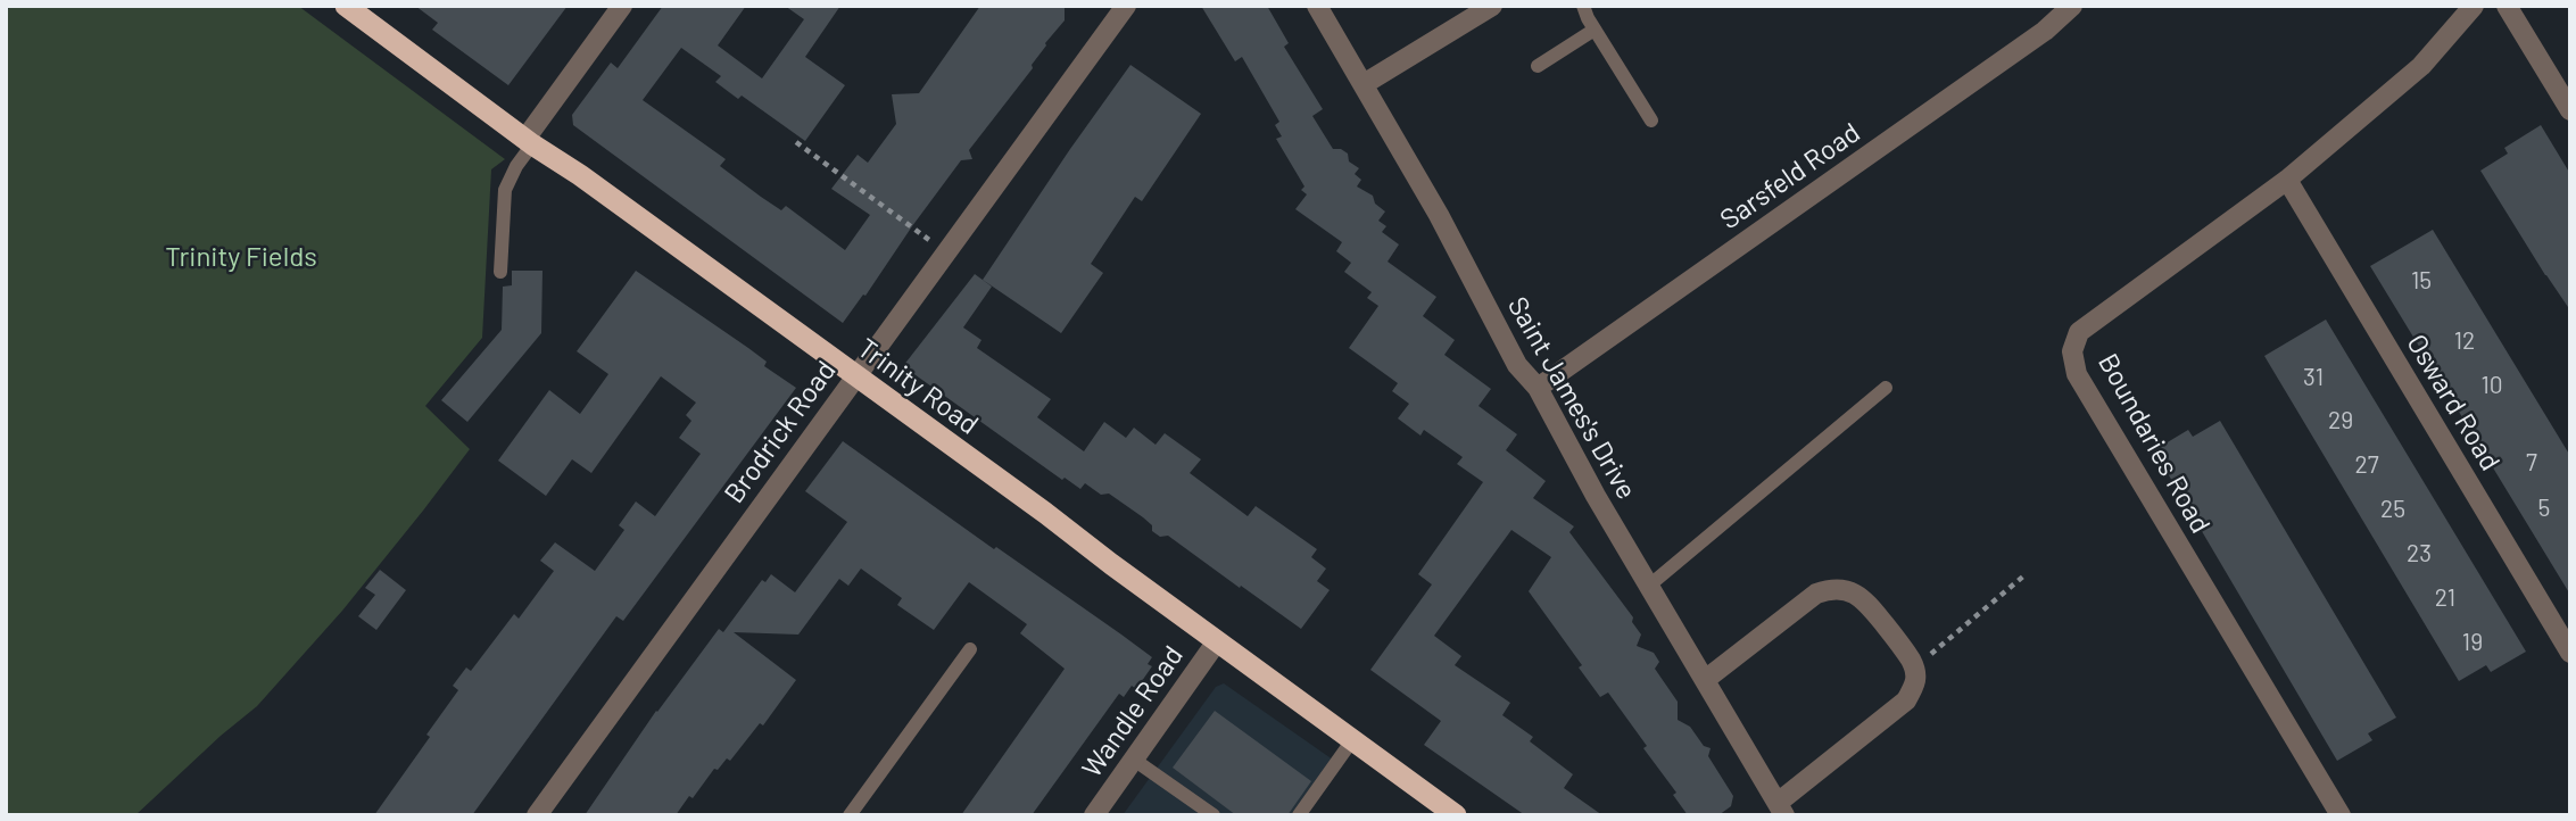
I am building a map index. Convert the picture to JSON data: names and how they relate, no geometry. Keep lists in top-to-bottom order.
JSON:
{
  "streets": {
    "highway": ["Trinity Road"],
    "street": [
      "Sarsfeld Road",
      "Saint James's Drive",
      "Osward Road",
      "Brodrick Road",
      "Boundaries Road",
      "Wandle Road"
    ]
  },
  "crossings": [
    ["Sarsfeld Road", "Saint James's Drive"],
    ["Trinity Road", "Brodrick Road"],
    ["Trinity Road", "Wandle Road"],
    ["Osward Road", "Boundaries Road"]
  ],
  "parks": ["Trinity Fields"],
  "house_numbers": [
    "15",
    "12",
    "31",
    "10",
    "29",
    "7",
    "27",
    "5",
    "25",
    "23",
    "21",
    "19"
  ]
}
